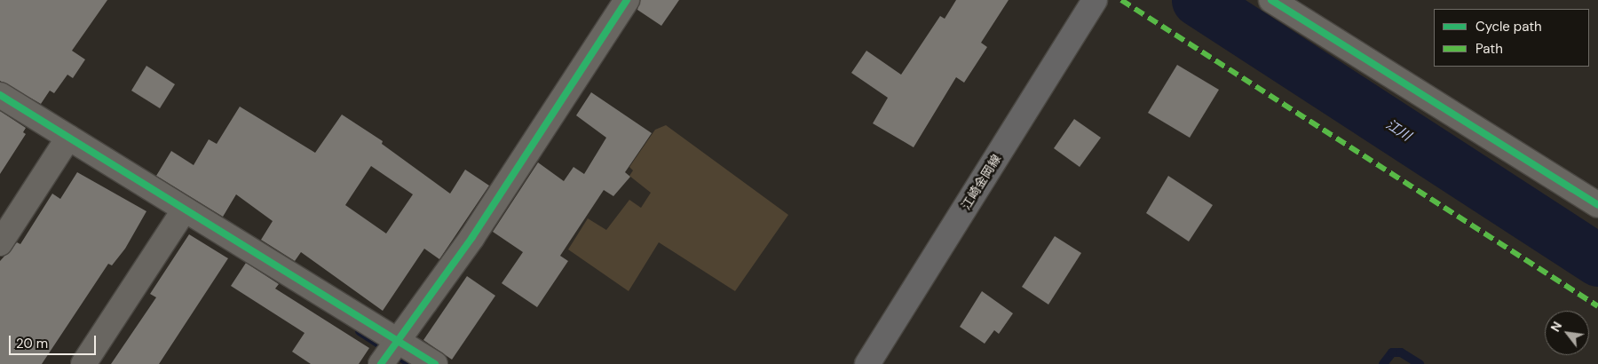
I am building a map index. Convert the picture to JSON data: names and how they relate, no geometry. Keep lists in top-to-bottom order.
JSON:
{
  "streets": {
    "main road": ["江崎金岡線"]
  },
  "water": ["江川"],
  "legend": ["Cycle path", "Path"],
  "scale_bar": "20 m",
  "north": "top left"
}
